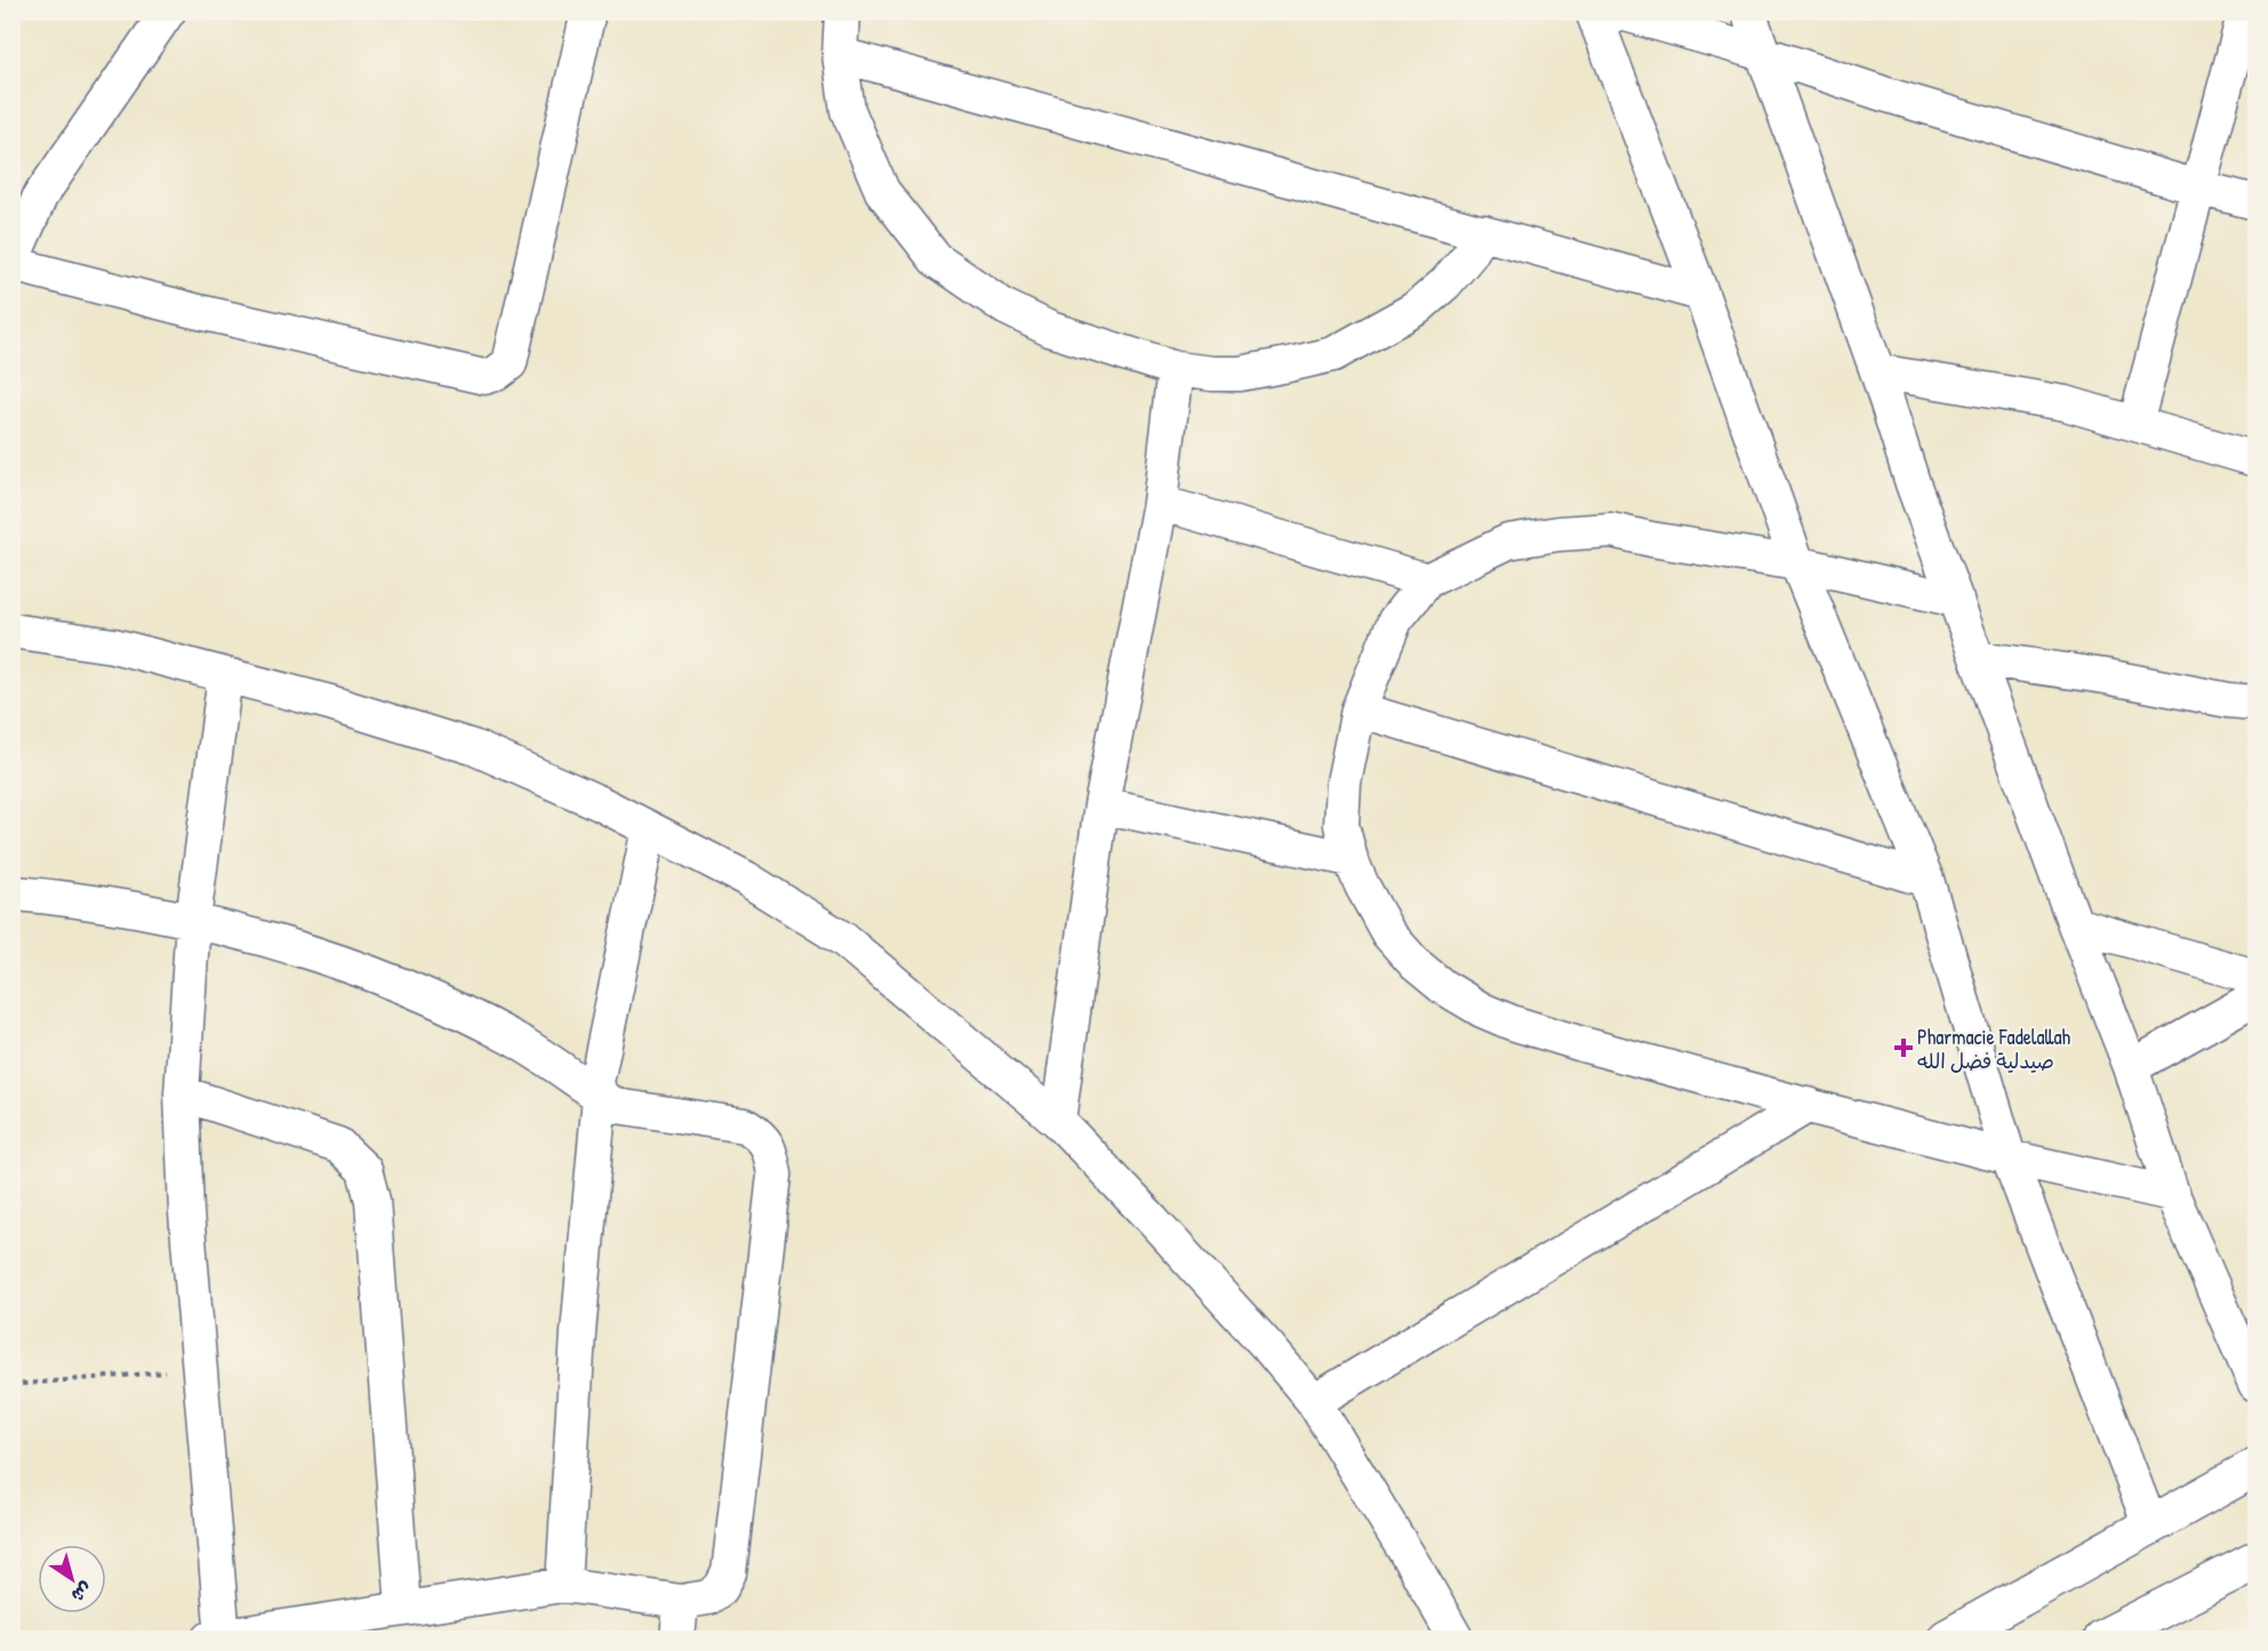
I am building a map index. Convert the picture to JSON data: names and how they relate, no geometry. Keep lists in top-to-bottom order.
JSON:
{
  "places": {
    "health": ["Pharmacie Fadelallah صيدلية فضل الله"]
  },
  "north": "bottom right"
}
